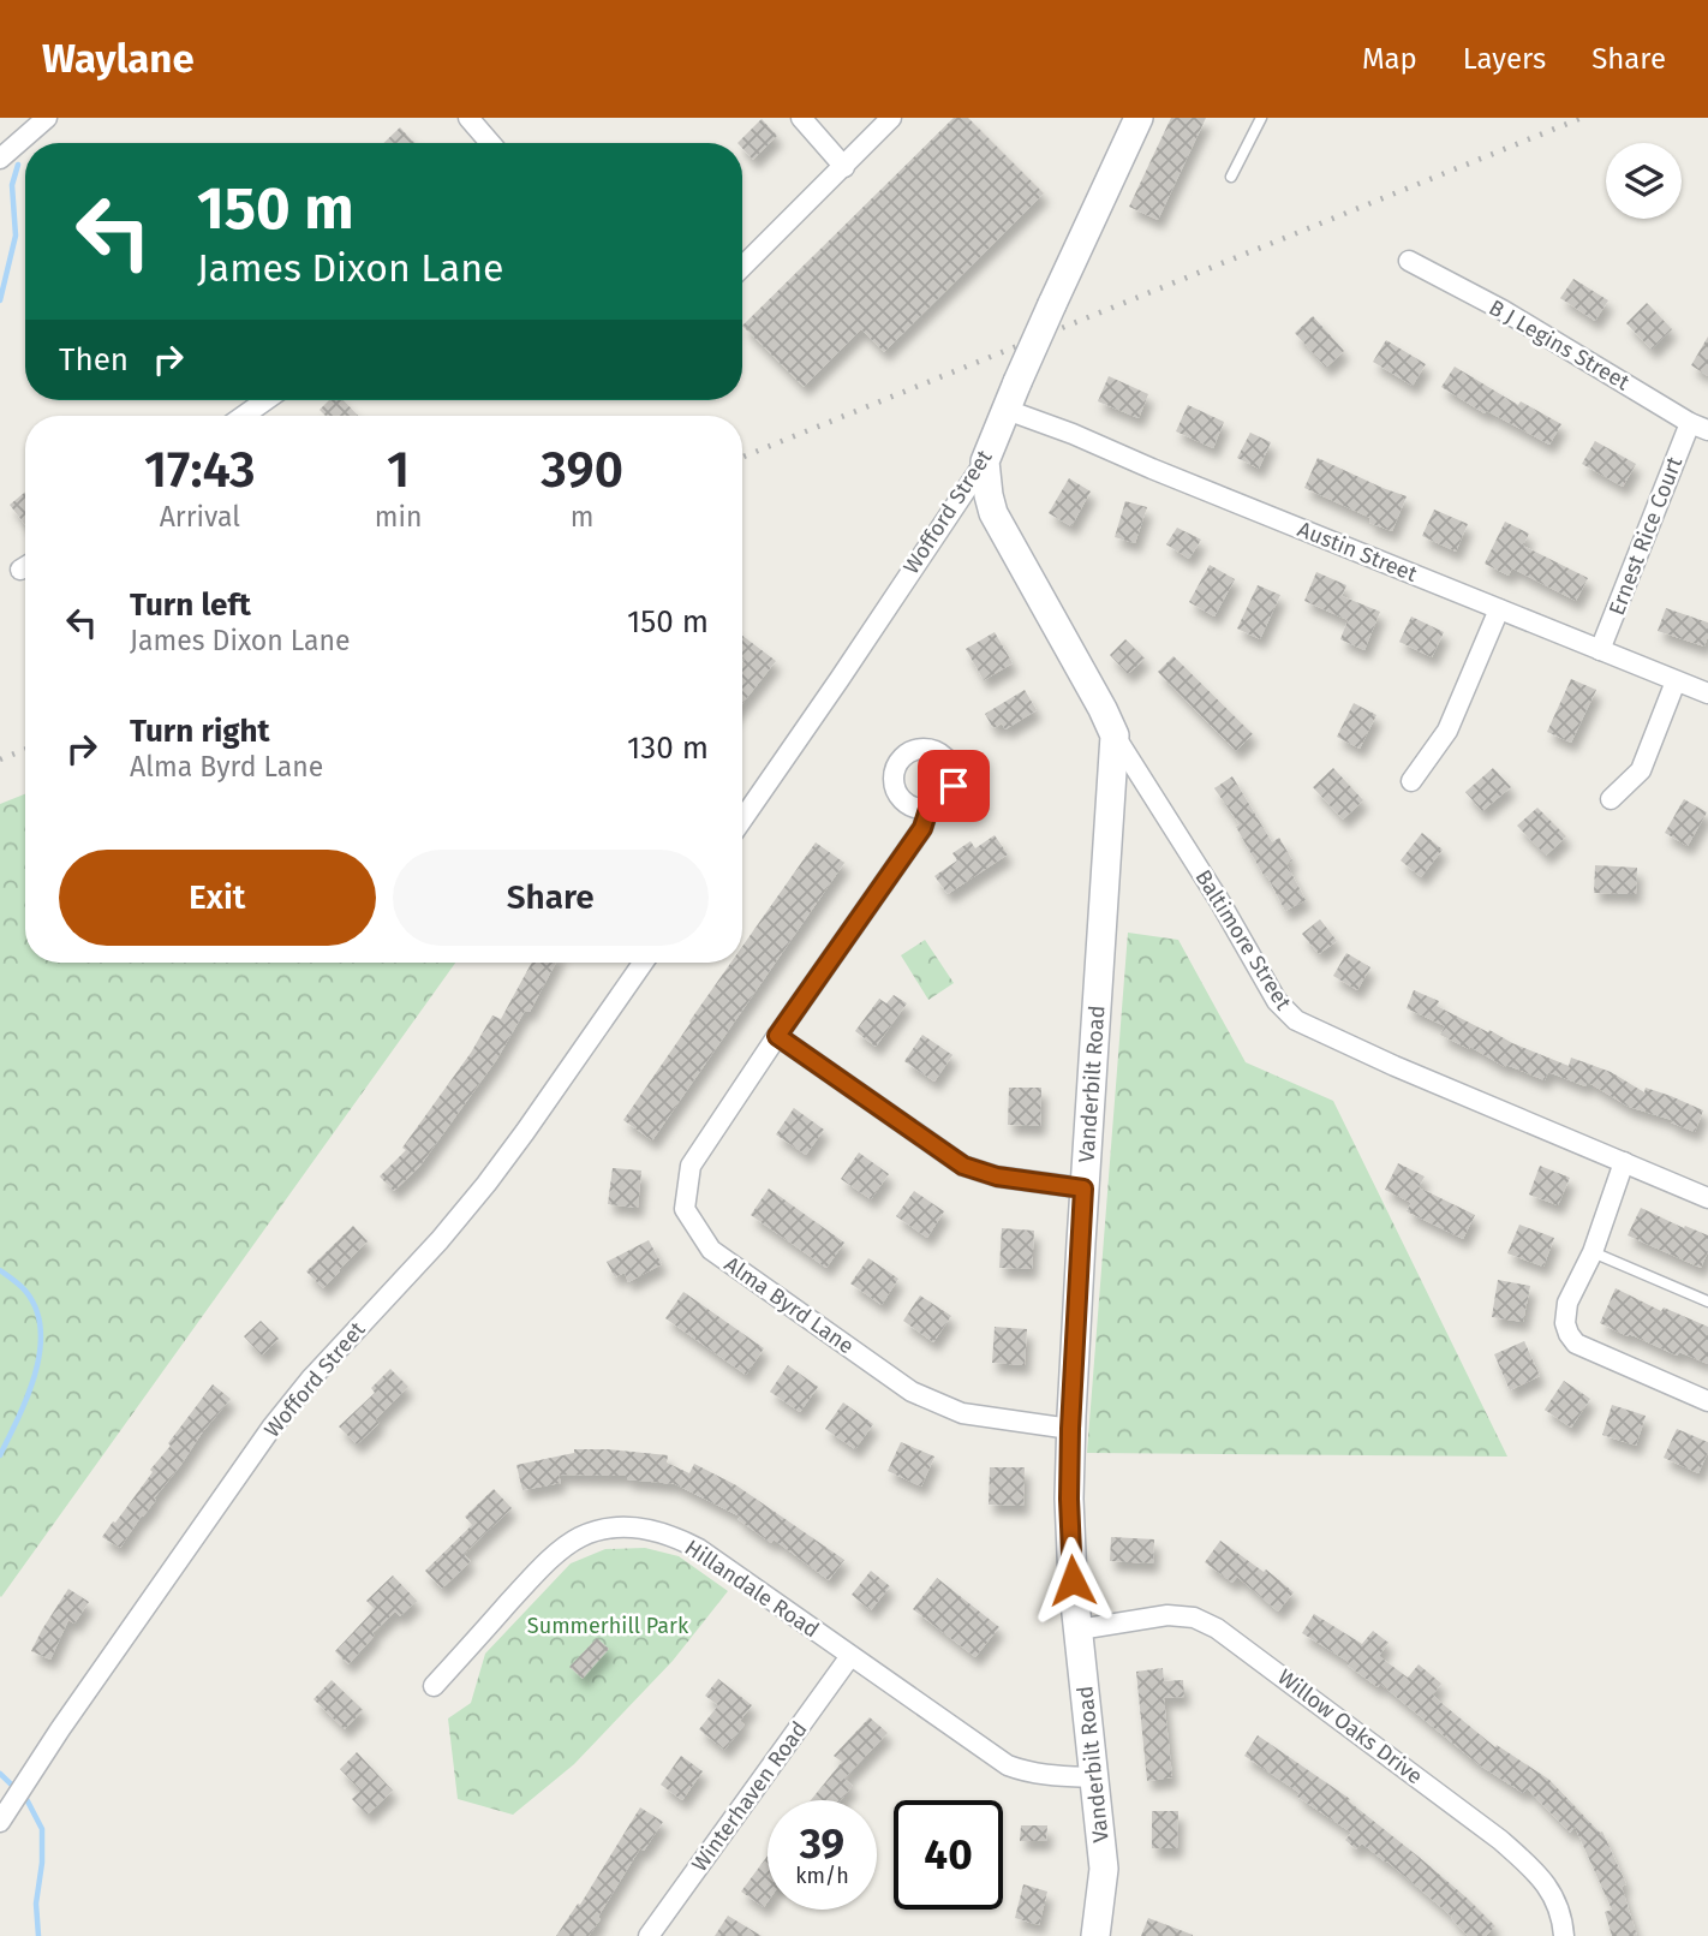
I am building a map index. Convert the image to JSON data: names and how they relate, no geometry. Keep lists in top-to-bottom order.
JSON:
{
  "streets": {
    "street": [
      "B J Legins Street",
      "Wofford Street",
      "Ernest Rice Court",
      "Austin Street",
      "Baltimore Street",
      "Vanderbilt Road",
      "Alma Byrd Lane",
      "Hillandale Road",
      "Willow Oaks Drive",
      "Winterhaven Road"
    ]
  },
  "crossings": [
    ["B J Legins Street", "Ernest Rice Court"],
    ["Wofford Street", "Austin Street"],
    ["Wofford Street", "Baltimore Street"],
    ["Ernest Rice Court", "Austin Street"],
    ["Baltimore Street", "Vanderbilt Road"],
    ["Vanderbilt Road", "Alma Byrd Lane"],
    ["Vanderbilt Road", "Hillandale Road"],
    ["Vanderbilt Road", "Willow Oaks Drive"],
    ["Hillandale Road", "Winterhaven Road"]
  ],
  "parks": ["Summerhill Park"],
  "page": {
    "header": "Waylane",
    "nav": ["Map", "Layers", "Share"],
    "turn": ["150 m", "James Dixon Lane"],
    "then": "Then",
    "eta": [
      "17:43",
      "Arrival",
      "1",
      "min",
      "390",
      "m"
    ],
    "list": [
      {
        "name": "Turn left",
        "note": "James Dixon Lane",
        "value": "150 m"
      },
      {
        "name": "Turn right",
        "note": "Alma Byrd Lane",
        "value": "130 m"
      }
    ],
    "buttons": ["Exit", "Share"],
    "speed": "39 km/h",
    "limit": "40"
  }
}
